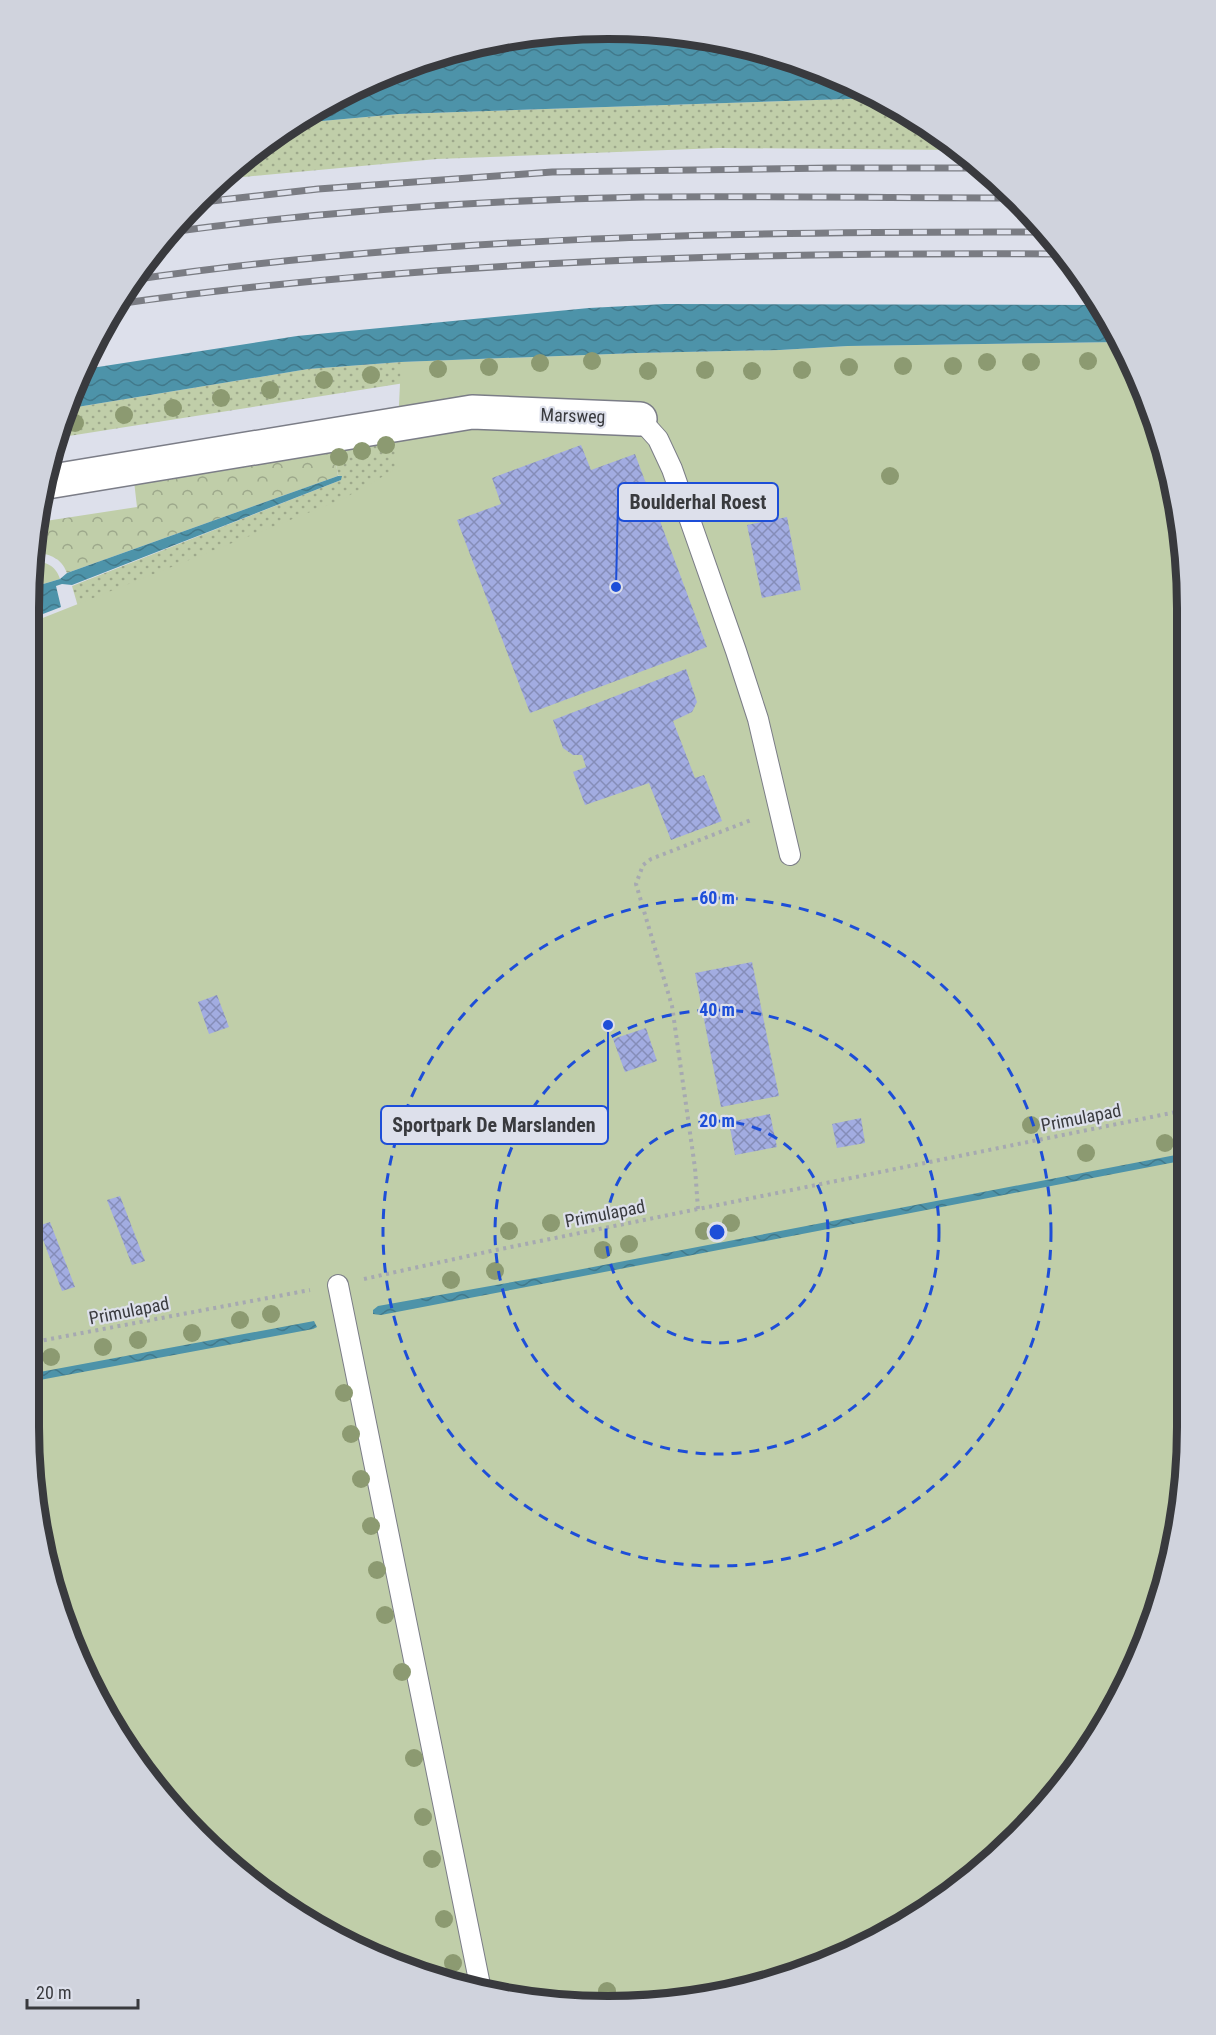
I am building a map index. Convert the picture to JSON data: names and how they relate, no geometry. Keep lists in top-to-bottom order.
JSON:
{
  "streets": {
    "street": ["Marsweg"],
    "path": ["Primulapad"]
  },
  "places": ["Boulderhal Roest", "Sportpark De Marslanden"],
  "scale_bar": "20 m",
  "rings": ["60 m", "40 m", "20 m"]
}
